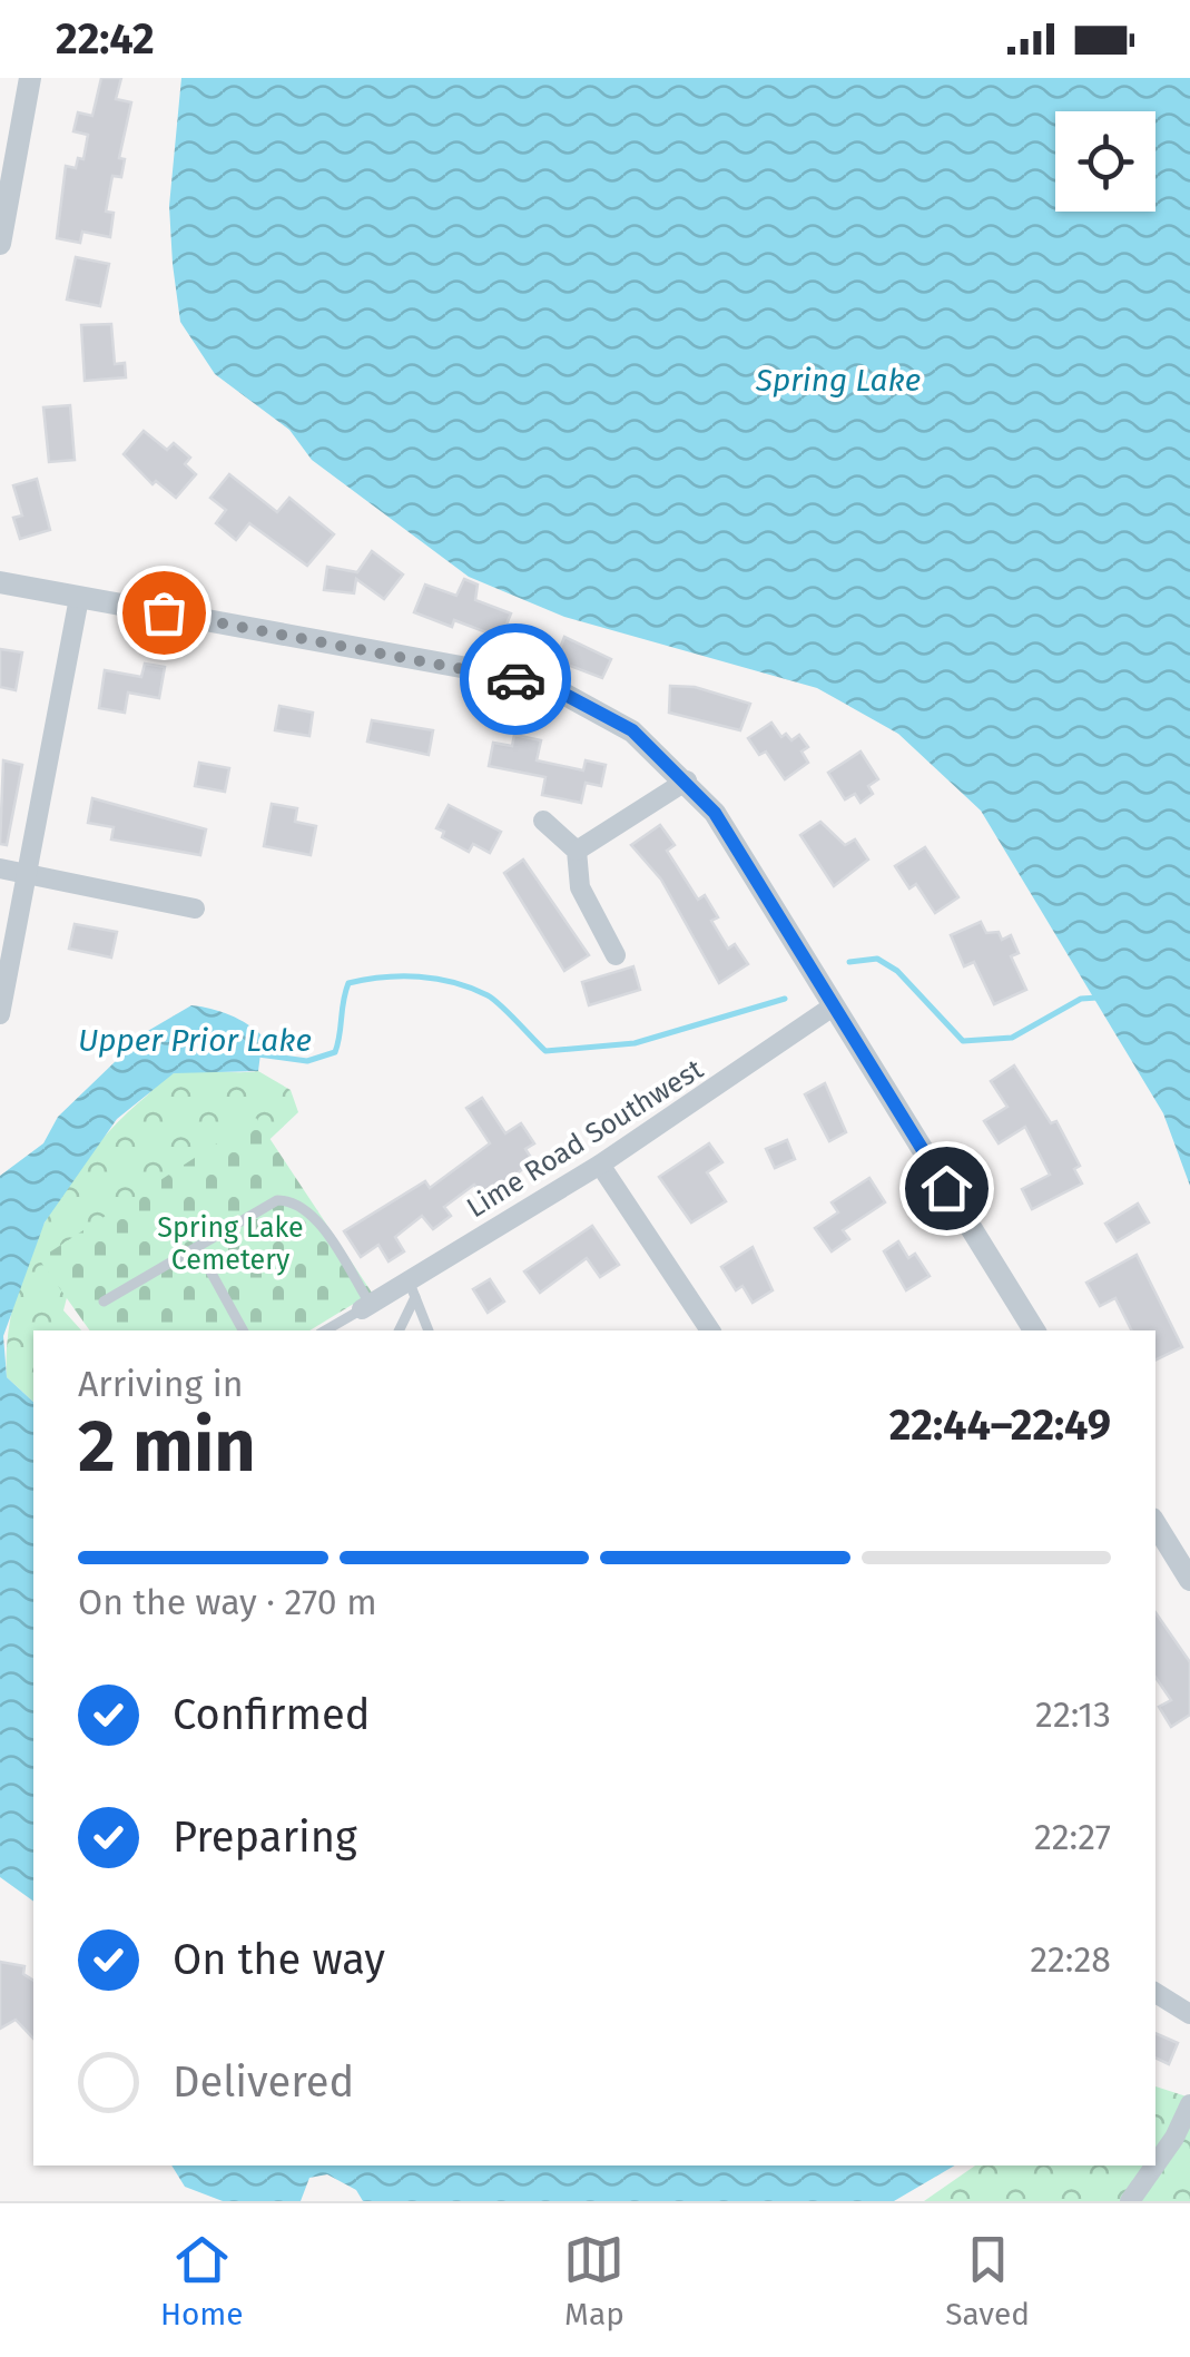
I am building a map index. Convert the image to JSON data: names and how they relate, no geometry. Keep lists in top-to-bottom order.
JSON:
{
  "streets": {
    "street": ["Lime Road Southwest"]
  },
  "water": ["Spring Lake", "Upper Prior Lake"],
  "parks": ["Spring Lake Cemetery"],
  "page": {
    "status": "22:42",
    "heading": ["2 min", "Arriving in", "22:44–22:49"],
    "bar": "On the way · 270 m",
    "list": [
      ["Confirmed", "22:13"],
      ["Preparing", "22:27"],
      ["On the way", "22:28"],
      "Delivered"
    ],
    "tabs": ["Home", "Map", "Saved"]
  }
}
